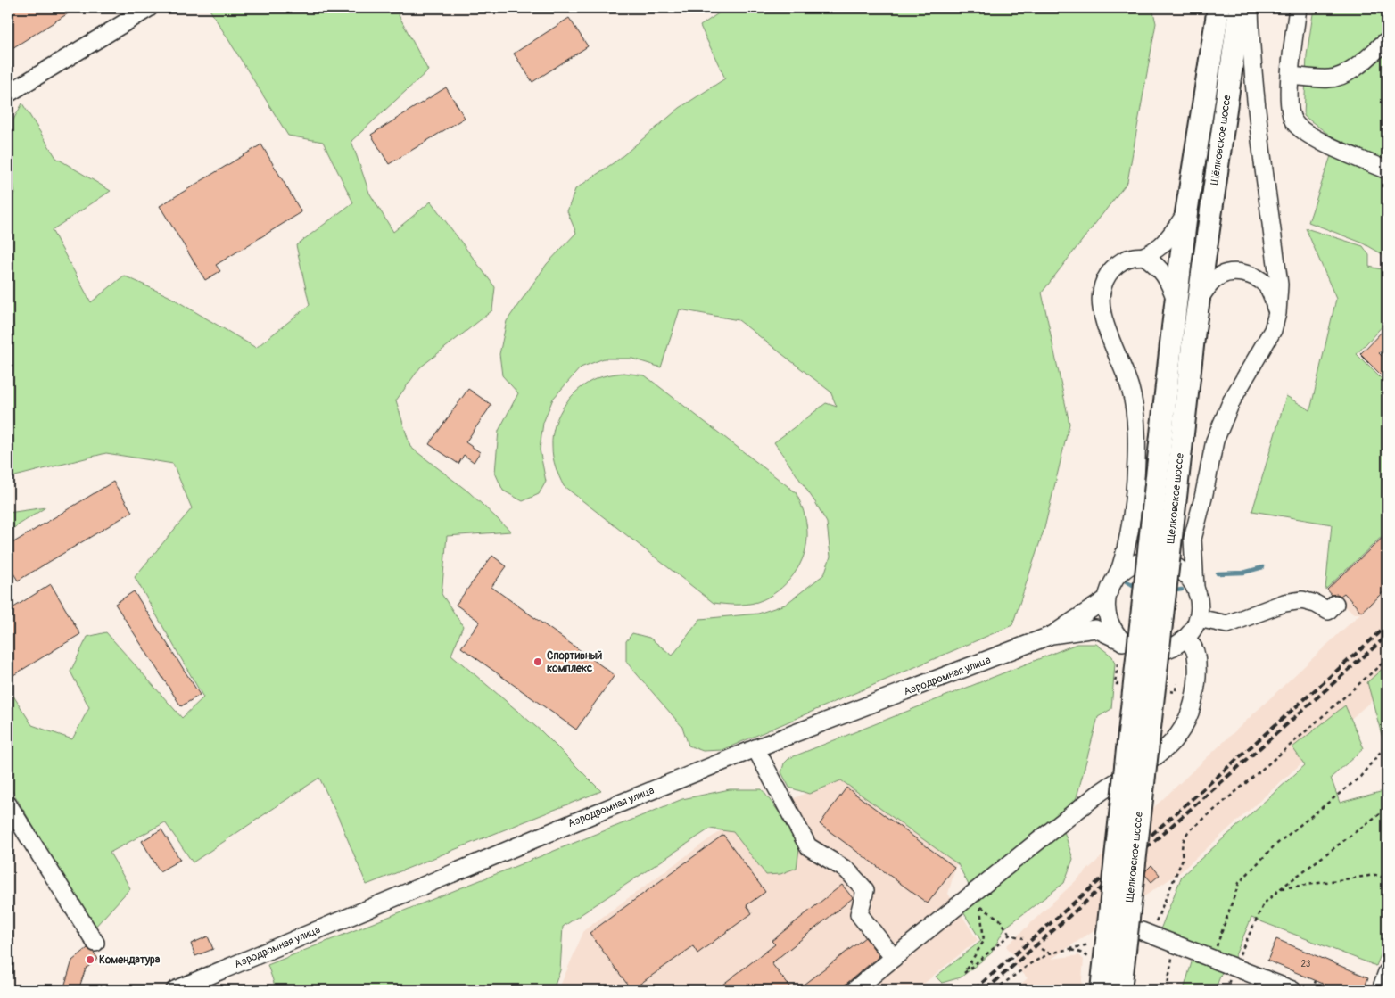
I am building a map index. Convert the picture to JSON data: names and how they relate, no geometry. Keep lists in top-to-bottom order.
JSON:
{
  "streets": {
    "main road": ["Щёлковское шоссе"],
    "street": ["Аэродромная улица"]
  },
  "places": ["Спортивный комплекс", "Комендатура"],
  "house_numbers": ["23"]
}
